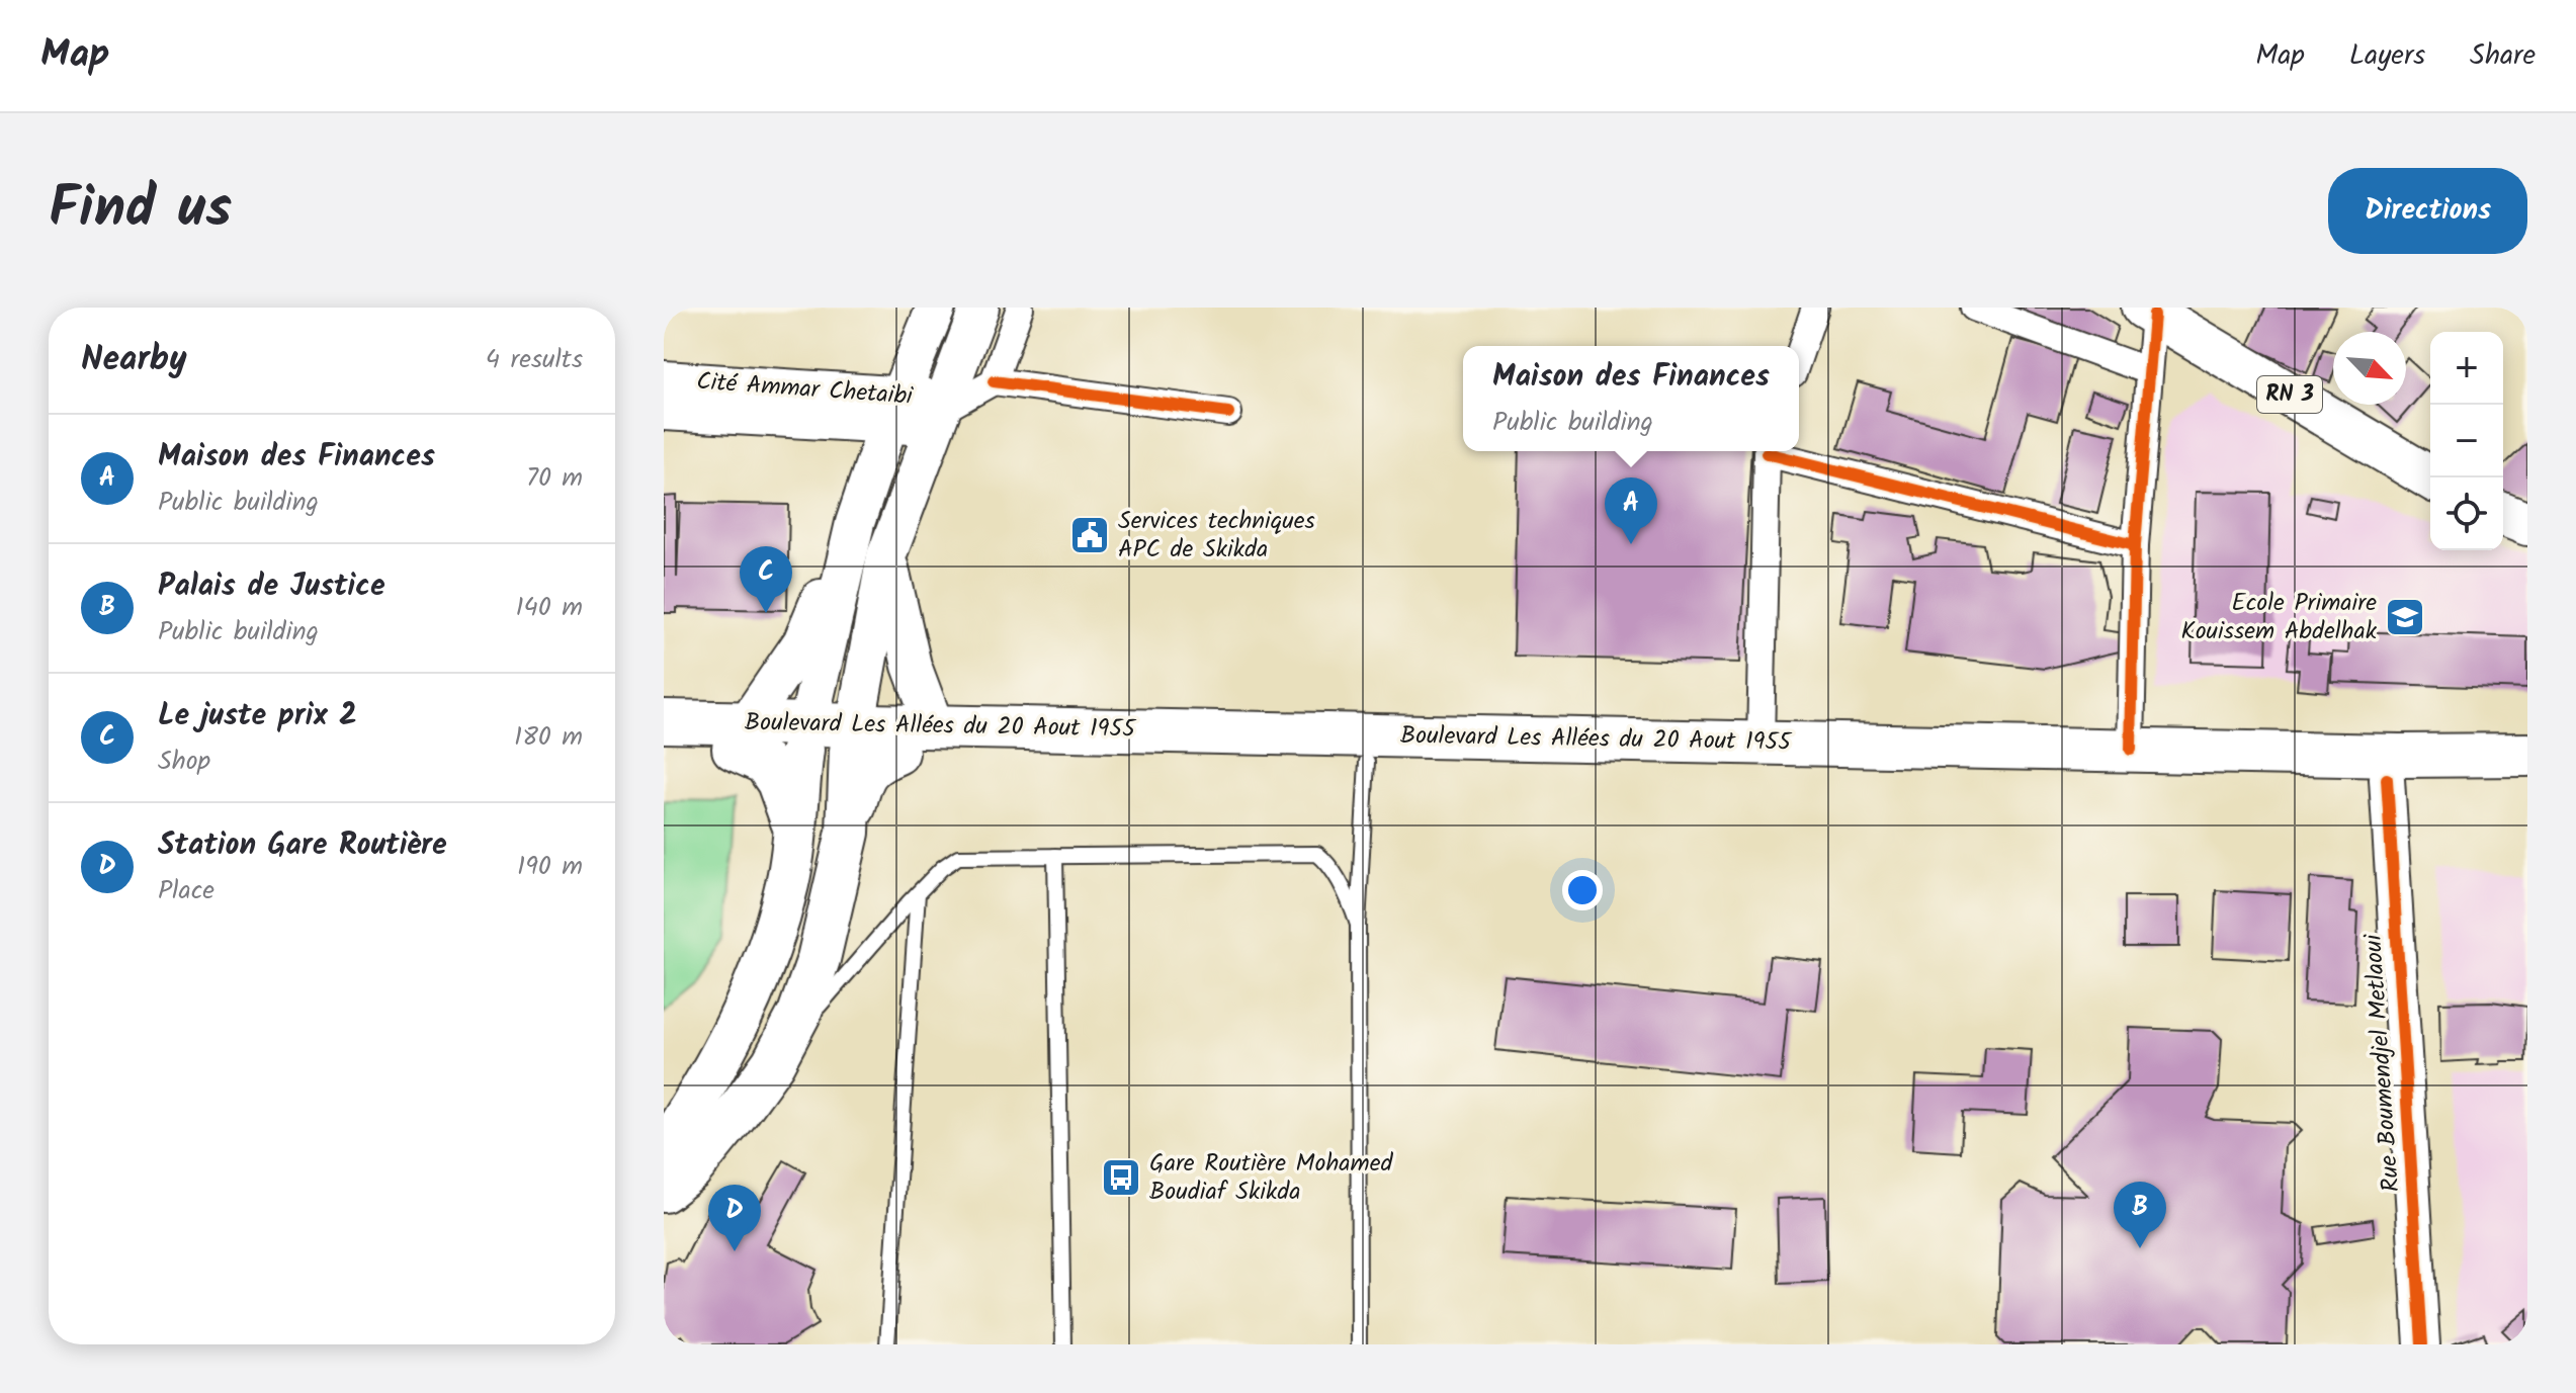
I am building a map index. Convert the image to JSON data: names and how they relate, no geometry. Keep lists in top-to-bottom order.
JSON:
{
  "streets": {
    "main road": ["Cité Ammar Chetaibi", "RN 3", "Boulevard Les Allées du 20 Aout 1955"],
    "street": ["Rue Boumendjel Metlaoui"]
  },
  "crossings": [
    ["Boulevard Les Allées du 20 Aout 1955", "Rue Boumendjel Metlaoui"]
  ],
  "places": {
    "public building": ["Services techniques APC de Skikda"],
    "school or university": ["Ecole Primaire Kouissem Abdelhak"],
    "bus stop": ["Gare Routière Mohamed Boudiaf Skikda"]
  },
  "north": "bottom right",
  "page": {
    "header": "Map",
    "nav": ["Map", "Layers", "Share"],
    "title": "Find us",
    "buttons": "Directions",
    "heading": ["Nearby", "4 results"],
    "map_buttons": ["+", "−"],
    "popup": ["Maison des Finances", "Public building"],
    "list": [
      {
        "mark": "A",
        "name": "Maison des Finances",
        "note": "Public building",
        "value": "70 m"
      },
      {
        "mark": "B",
        "name": "Palais de Justice",
        "note": "Public building",
        "value": "140 m"
      },
      {
        "mark": "C",
        "name": "Le juste prix 2",
        "note": "Shop",
        "value": "180 m"
      },
      {
        "mark": "D",
        "name": "Station Gare Routière",
        "note": "Place",
        "value": "190 m"
      }
    ],
    "pins": [
      "A",
      "C",
      "B",
      "D"
    ]
  }
}
